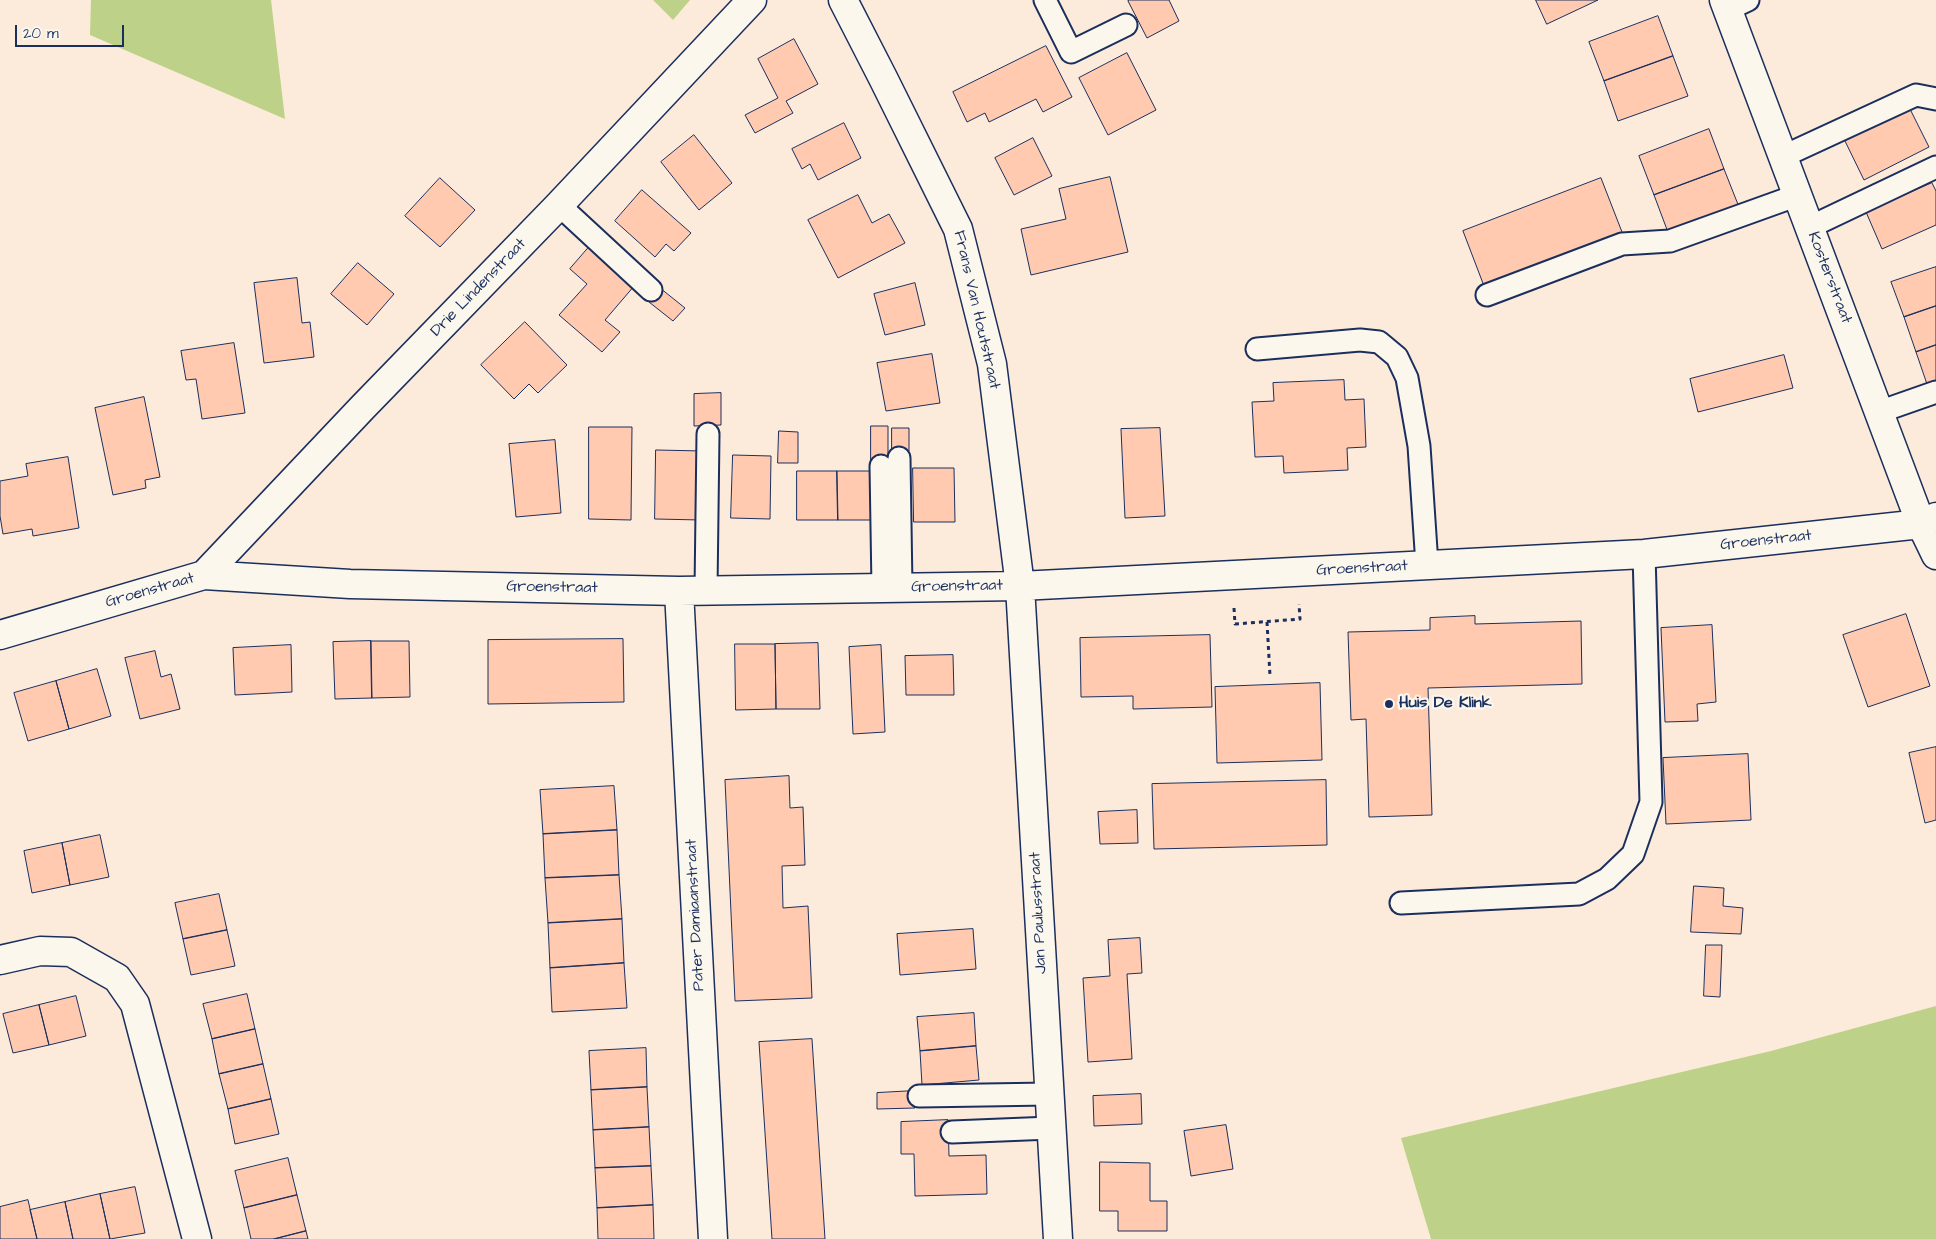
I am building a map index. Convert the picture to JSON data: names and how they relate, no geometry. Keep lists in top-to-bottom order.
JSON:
{
  "streets": {
    "street": [
      "Kosterstraat",
      "Drie Lindenstraat",
      "Frans Van Houtstraat",
      "Groenstraat",
      "Jan Paulusstraat",
      "Pater Damiaanstraat"
    ]
  },
  "crossings": [
    ["Kosterstraat", "Groenstraat"],
    ["Drie Lindenstraat", "Groenstraat"],
    ["Frans Van Houtstraat", "Groenstraat"],
    ["Frans Van Houtstraat", "Jan Paulusstraat"],
    ["Groenstraat", "Jan Paulusstraat"],
    ["Groenstraat", "Pater Damiaanstraat"]
  ],
  "places": ["Huis De Klink"],
  "scale_bar": "20 m"
}
